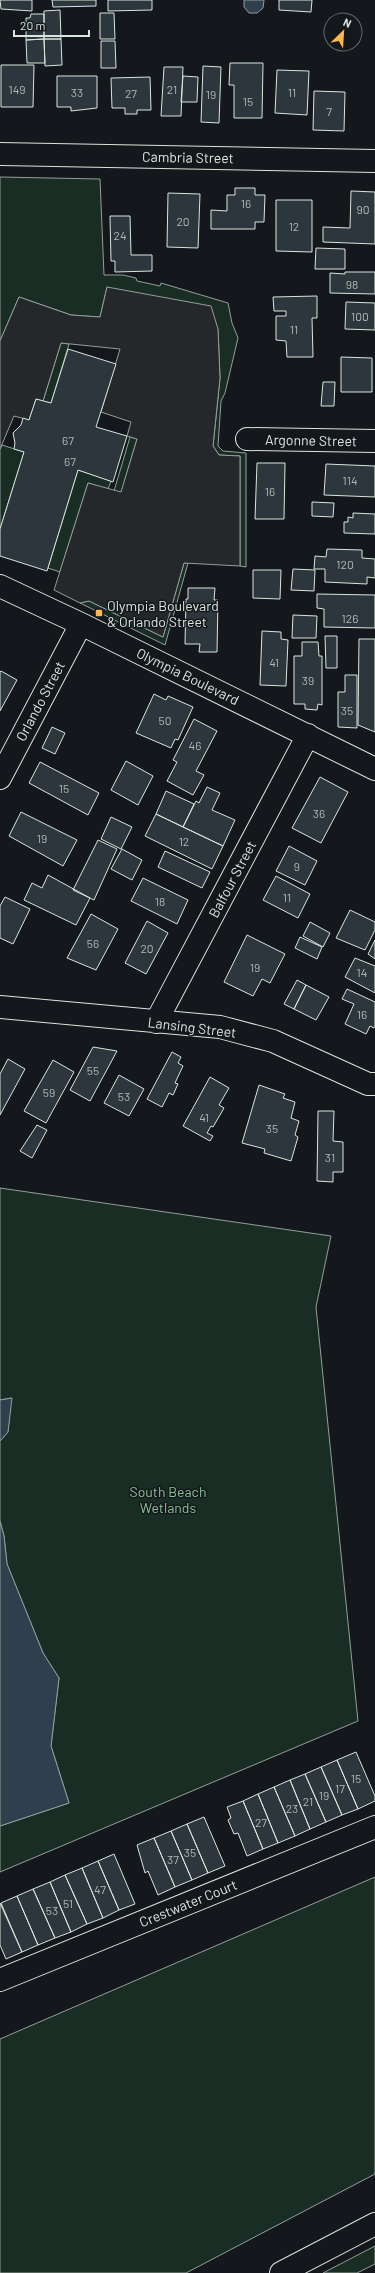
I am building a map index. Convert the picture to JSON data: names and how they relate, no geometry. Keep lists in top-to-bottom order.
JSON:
{
  "streets": {
    "street": [
      "Cambria Street",
      "Argonne Street",
      "Olympia Boulevard",
      "Orlando Street",
      "Balfour Street",
      "Lansing Street",
      "Crestwater Court"
    ]
  },
  "crossings": [
    ["Olympia Boulevard", "Orlando Street"],
    ["Olympia Boulevard", "Balfour Street"],
    ["Balfour Street", "Lansing Street"]
  ],
  "parks": ["South Beach Wetlands"],
  "places": {
    "transit": ["Olympia Boulevard & Orlando Street"]
  },
  "house_numbers": [
    "149",
    "21",
    "33",
    "11",
    "27",
    "19",
    "15",
    "7",
    "16",
    "90",
    "20",
    "12",
    "24",
    "98",
    "100",
    "11",
    "67",
    "67",
    "114",
    "16",
    "120",
    "126",
    "41",
    "39",
    "35",
    "50",
    "46",
    "15",
    "36",
    "19",
    "12",
    "9",
    "11",
    "18",
    "56",
    "20",
    "19",
    "14",
    "16",
    "55",
    "59",
    "53",
    "41",
    "35",
    "31",
    "15",
    "17",
    "19",
    "21",
    "23",
    "27",
    "35",
    "37",
    "47",
    "51",
    "53"
  ],
  "scale_bar": "20 m",
  "north": "top right"
}
